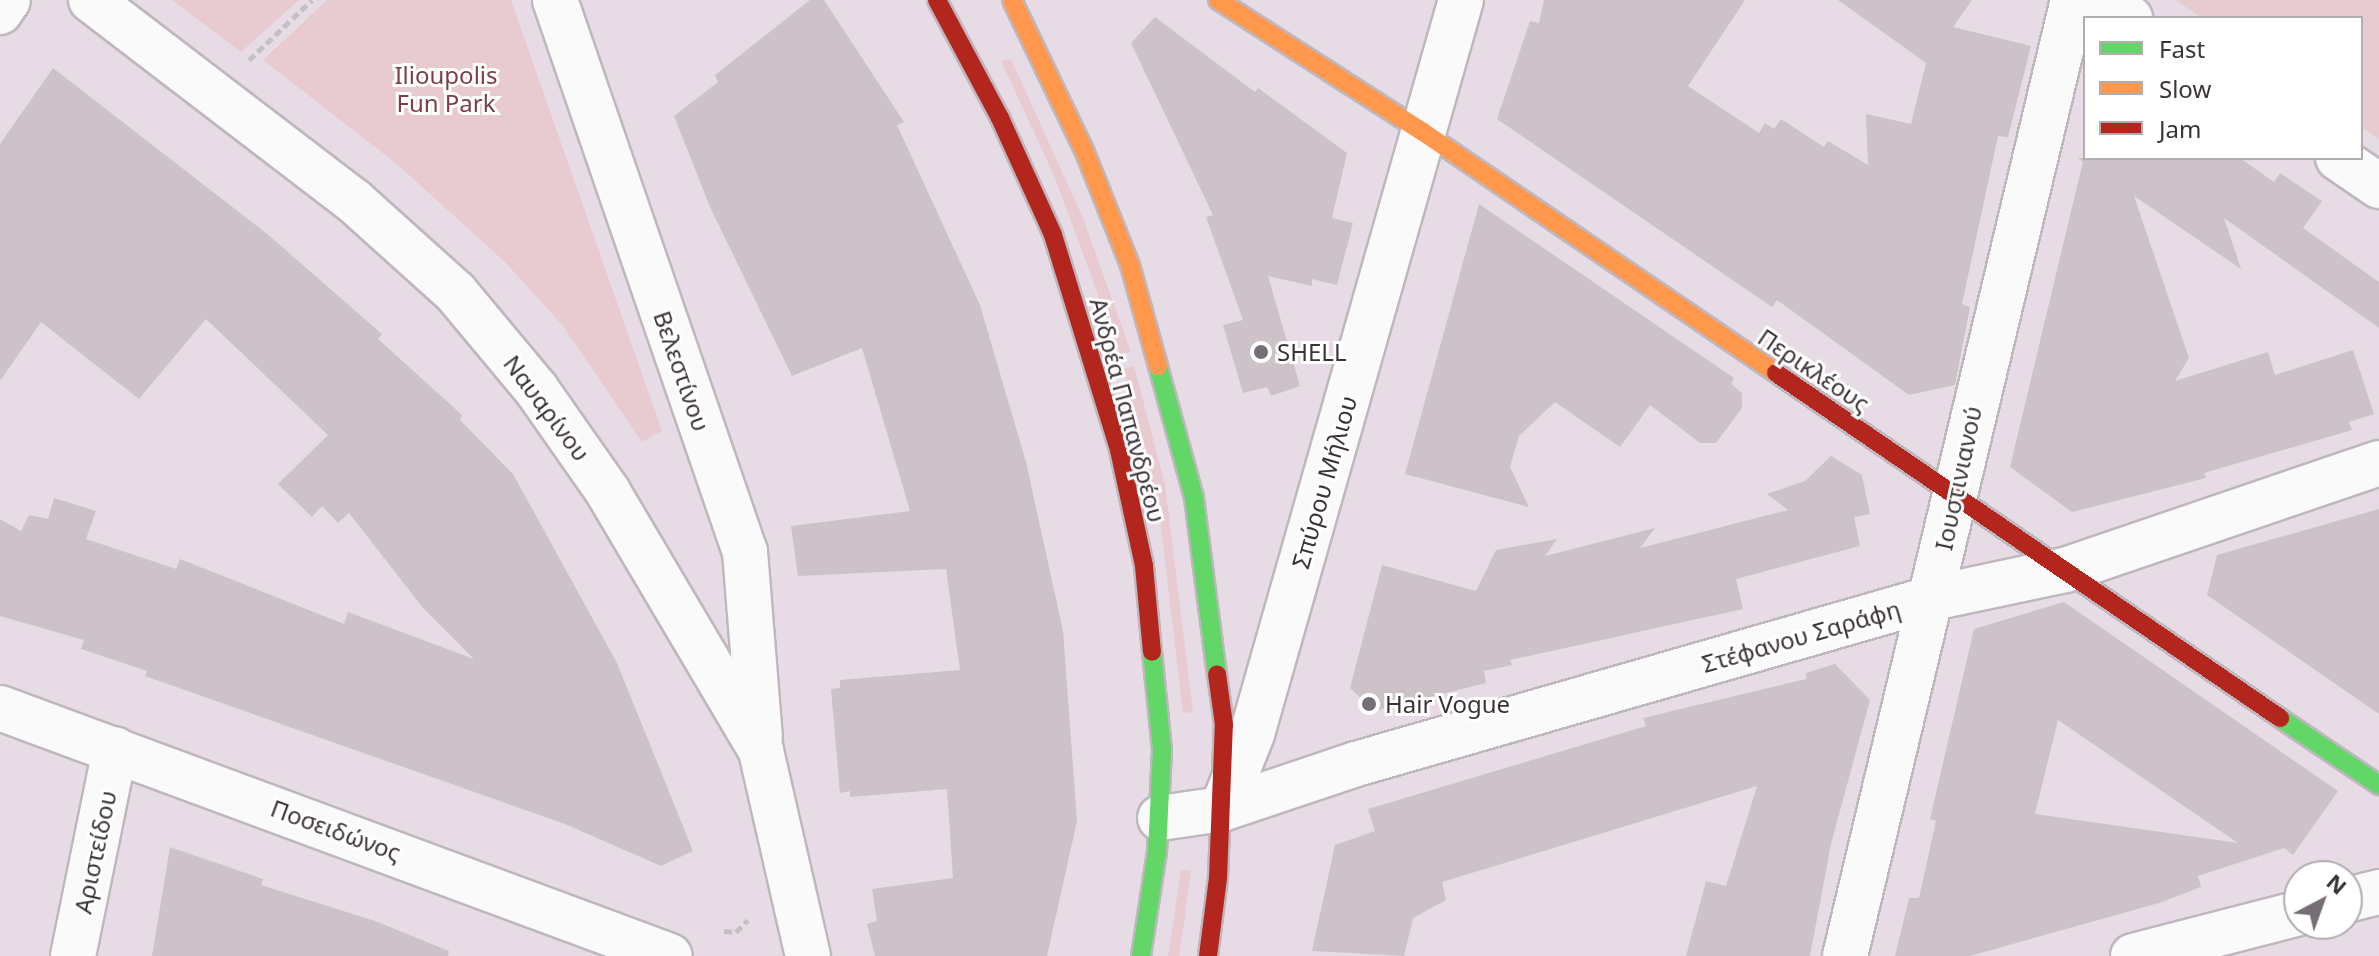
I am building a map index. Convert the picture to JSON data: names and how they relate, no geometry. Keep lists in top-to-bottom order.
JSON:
{
  "streets": {
    "street": [
      "Περικλέους",
      "Βελεστίνου",
      "Ναυαρίνου",
      "Ανδρέα Παπανδρέου",
      "Ιουστινιανού",
      "Σπύρου Μήλιου",
      "Στέφανου Σαράφη",
      "Ποσειδώνος",
      "Αριστείδου"
    ]
  },
  "crossings": [
    ["Περικλέους", "Ιουστινιανού"],
    ["Περικλέους", "Σπύρου Μήλιου"],
    ["Περικλέους", "Στέφανου Σαράφη"],
    ["Βελεστίνου", "Ναυαρίνου"],
    ["Ανδρέα Παπανδρέου", "Σπύρου Μήλιου"],
    ["Ανδρέα Παπανδρέου", "Στέφανου Σαράφη"],
    ["Ιουστινιανού", "Στέφανου Σαράφη"],
    ["Σπύρου Μήλιου", "Στέφανου Σαράφη"],
    ["Ποσειδώνος", "Αριστείδου"]
  ],
  "parks": ["Ilioupolis Fun Park"],
  "places": ["SHELL", "Hair Vogue"],
  "legend": ["Fast", "Slow", "Jam"],
  "north": "top right"
}
